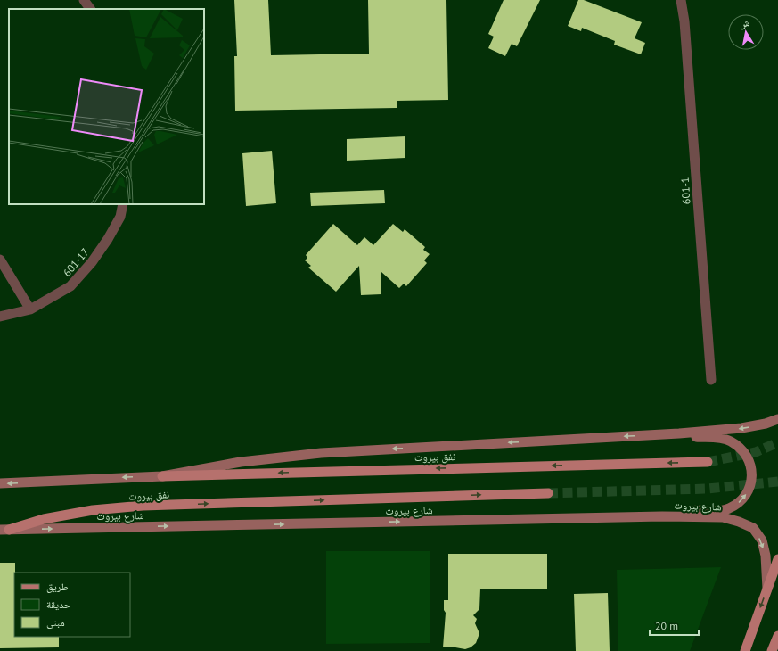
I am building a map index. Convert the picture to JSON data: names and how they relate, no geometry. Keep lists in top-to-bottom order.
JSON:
{
  "streets": {
    "main road": ["نفق بيروت", "شارع بيروت"],
    "street": ["601-1", "601-17"]
  },
  "crossings": [
    ["نفق بيروت", "شارع بيروت"]
  ],
  "legend": ["طريق", "حديقة", "مبنى"],
  "scale_bar": "20 m",
  "north": "top"
}
